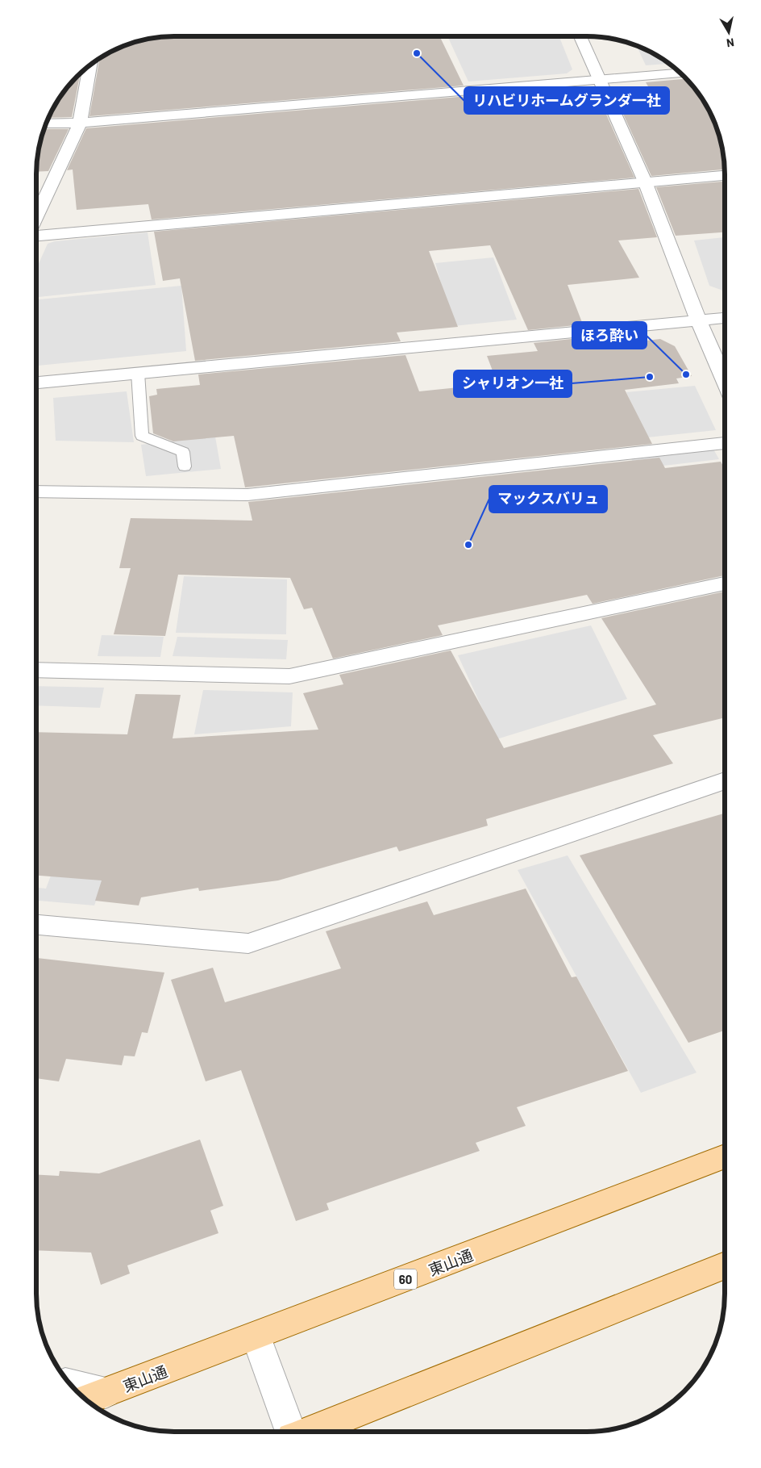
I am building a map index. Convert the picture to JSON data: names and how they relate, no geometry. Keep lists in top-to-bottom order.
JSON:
{
  "streets": {
    "main road": ["東山通", "60"]
  },
  "places": [
    "リハビリホームグランダ一社",
    "ほろ酔い",
    "シャリオン一社",
    "マックスバリュ"
  ],
  "north": "bottom"
}
